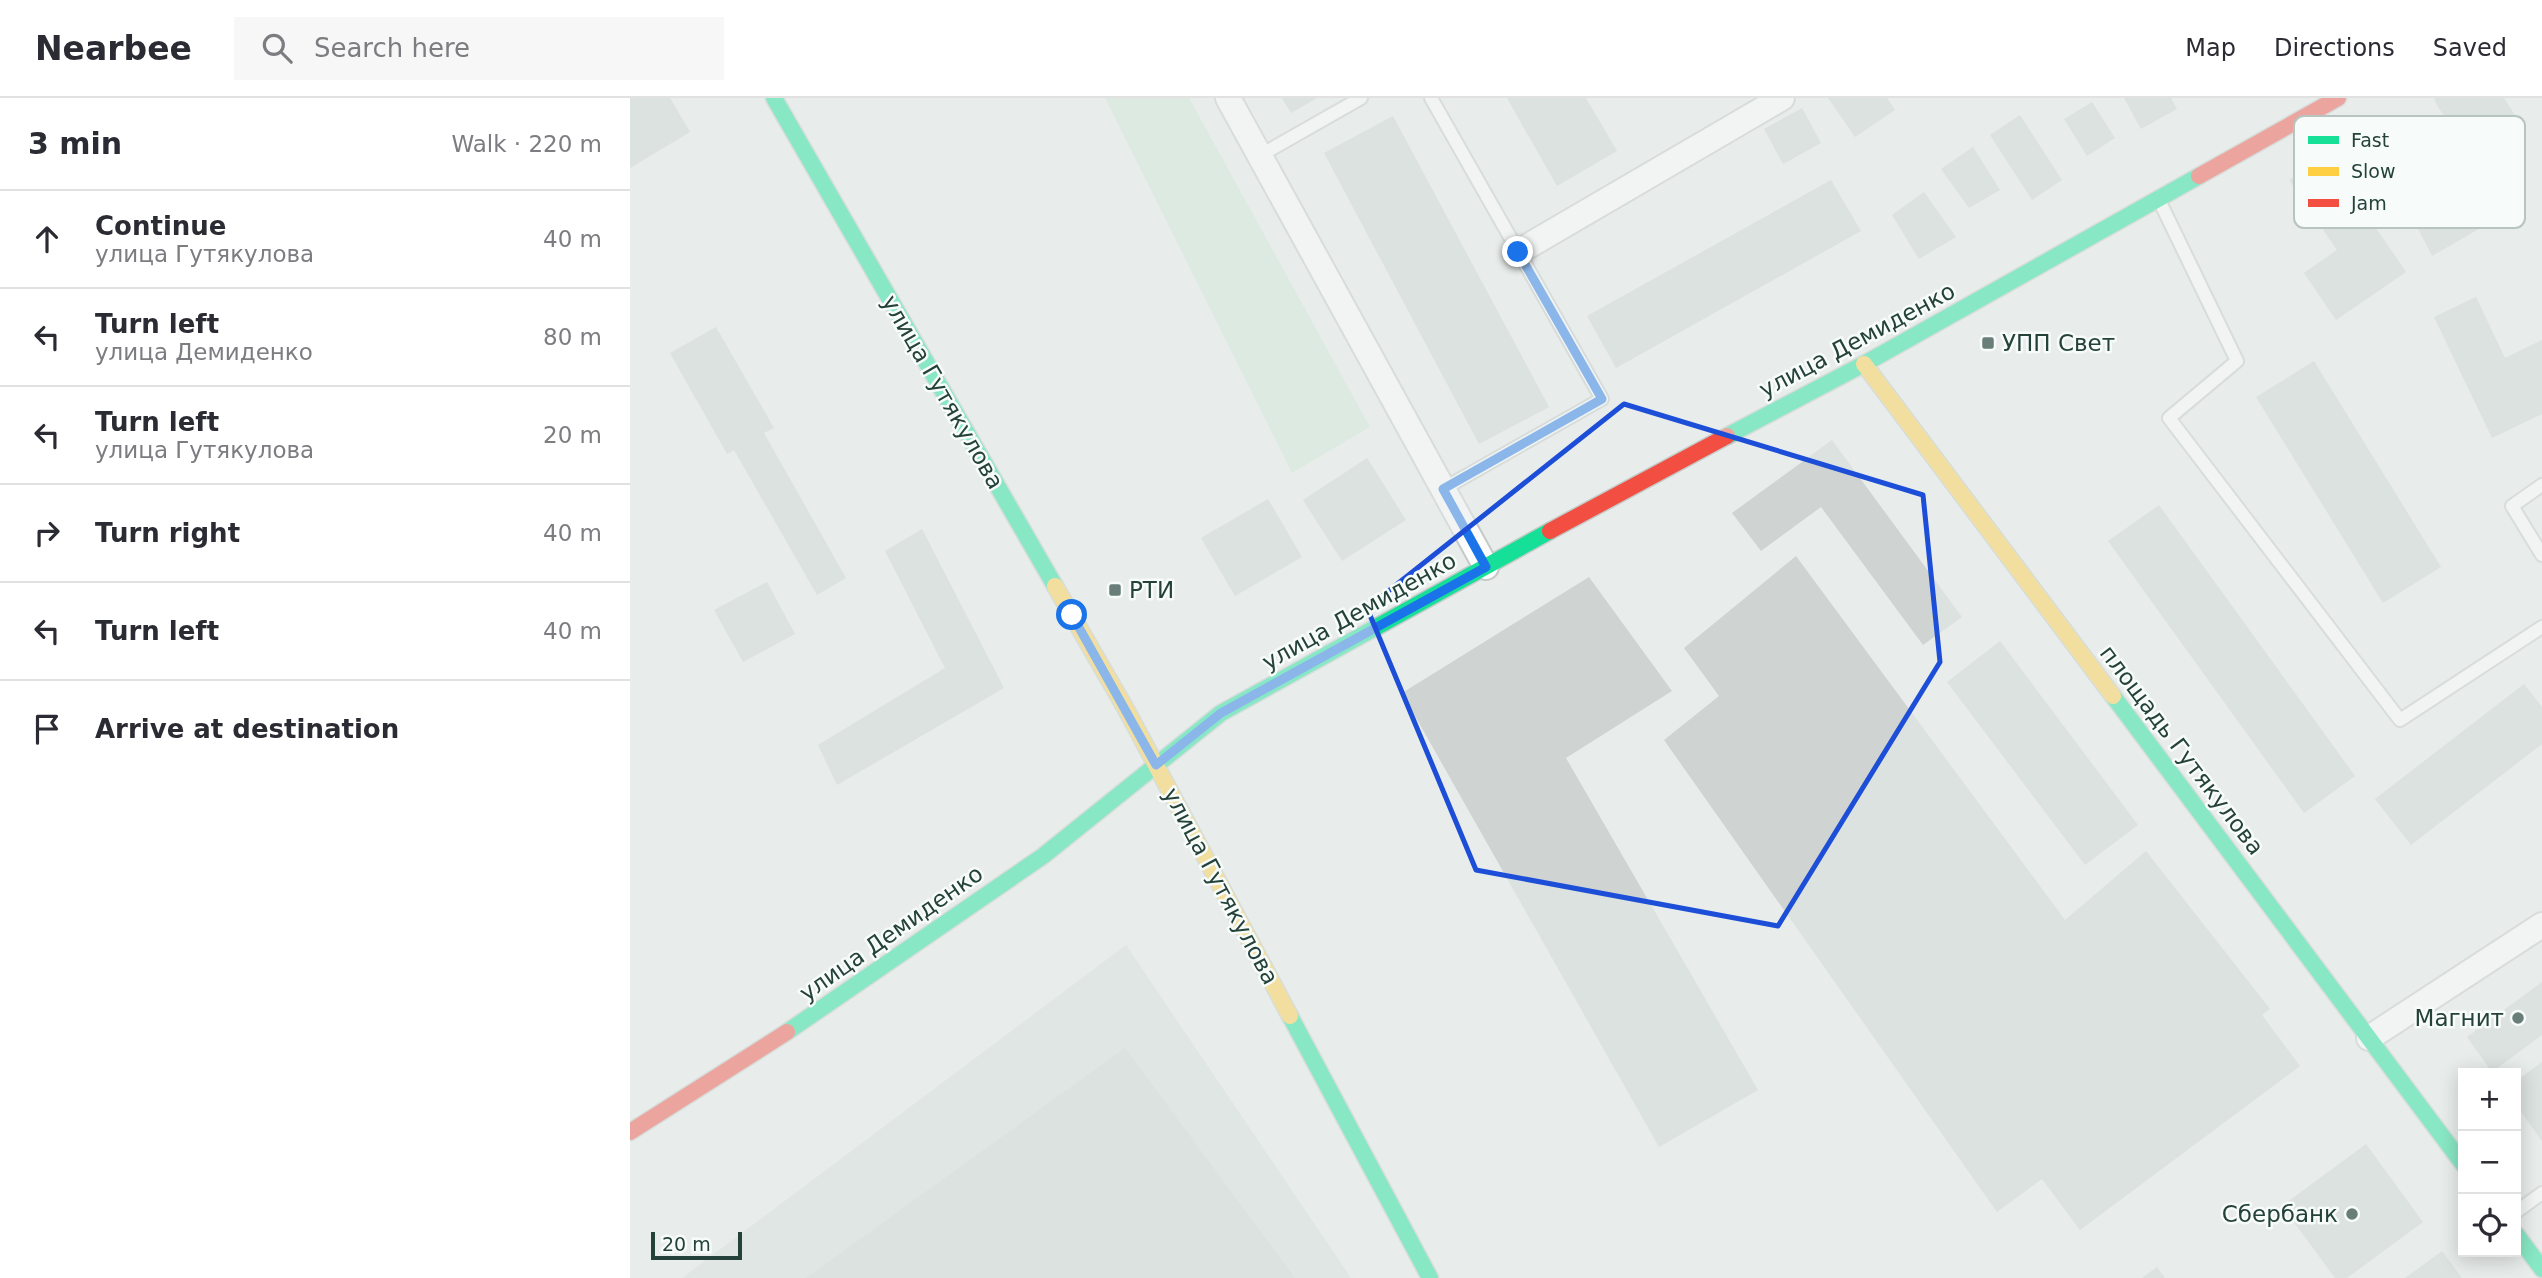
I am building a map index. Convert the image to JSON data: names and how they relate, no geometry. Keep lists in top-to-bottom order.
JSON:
{
  "streets": {
    "main road": ["улица Демиденко", "улица Гутякулова", "площадь Гутякулова"]
  },
  "crossings": [
    ["улица Демиденко", "улица Гутякулова"],
    ["улица Демиденко", "площадь Гутякулова"]
  ],
  "places": {
    "transit": ["УПП Свет", "РТИ"],
    "other": ["Магнит", "Сбербанк"]
  },
  "legend": ["Fast", "Slow", "Jam"],
  "scale_bar": "20 m",
  "page": {
    "header": "Nearbee",
    "search": "Search here",
    "nav": ["Map", "Directions", "Saved"],
    "heading": ["3 min", "Walk · 220 m"],
    "list": [
      ["Continue", "улица Гутякулова", "40 m"],
      ["Turn left", "улица Демиденко", "80 m"],
      ["Turn left", "улица Гутякулова", "20 m"],
      ["Turn right", "40 m"],
      ["Turn left", "40 m"],
      "Arrive at destination"
    ],
    "map_buttons": ["+", "−"],
    "scale": "20 m"
  }
}
